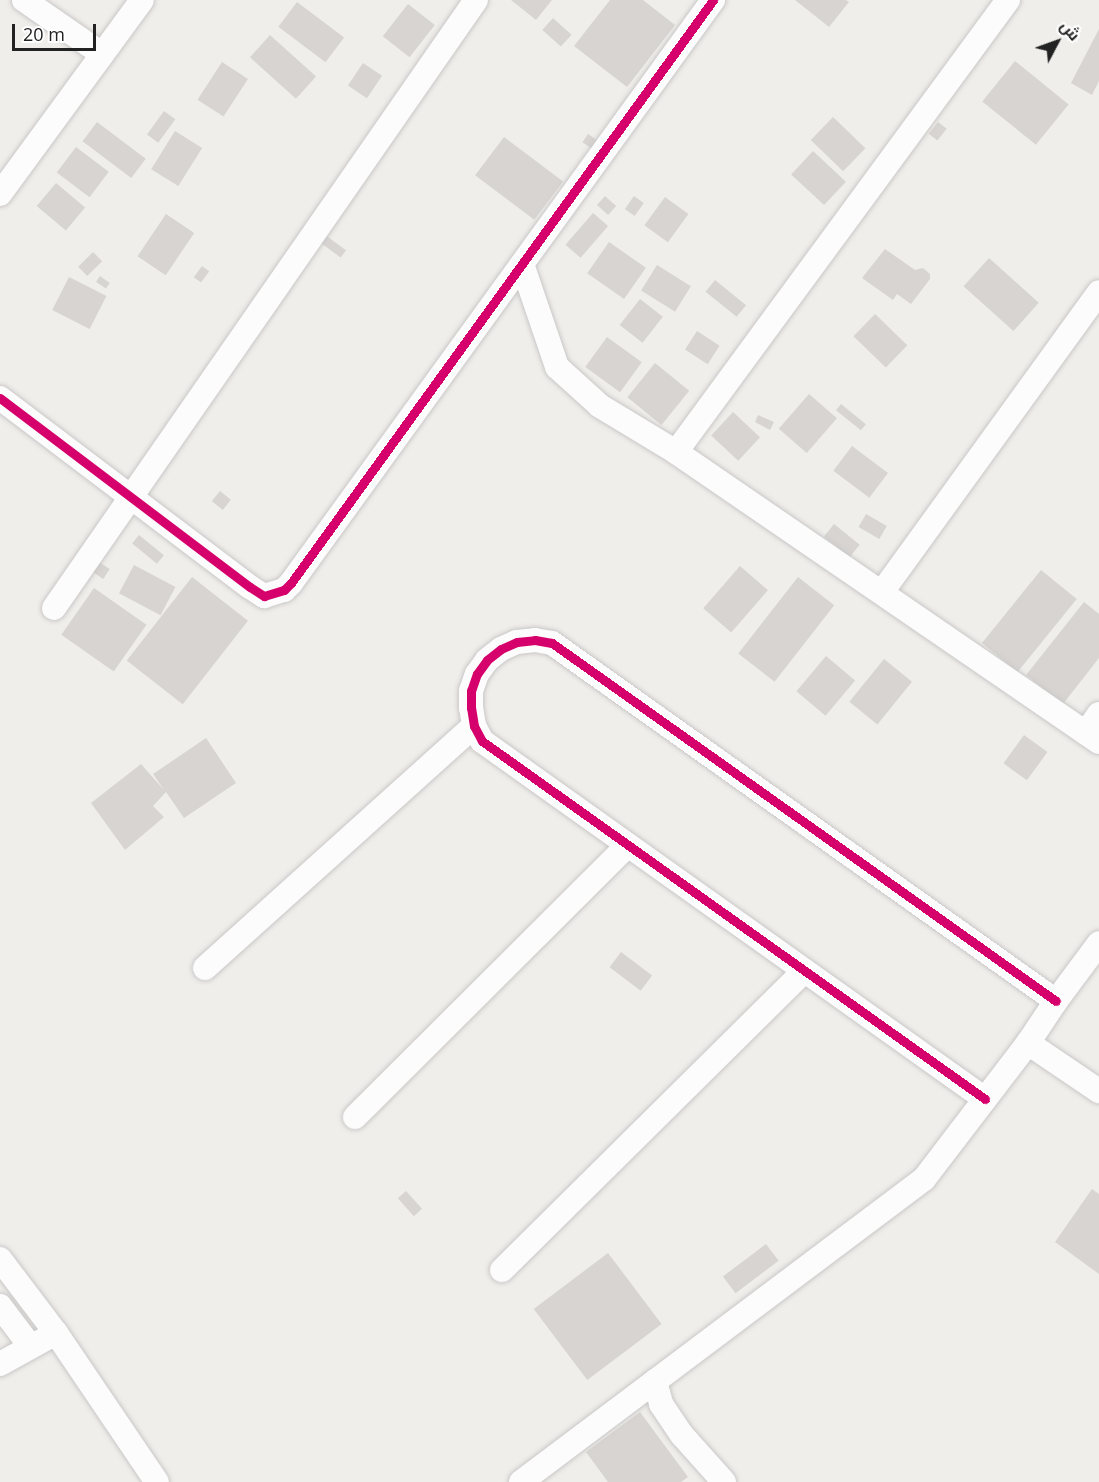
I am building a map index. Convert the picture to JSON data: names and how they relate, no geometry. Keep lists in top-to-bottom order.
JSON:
{
  "scale_bar": "20 m",
  "north": "top right"
}
